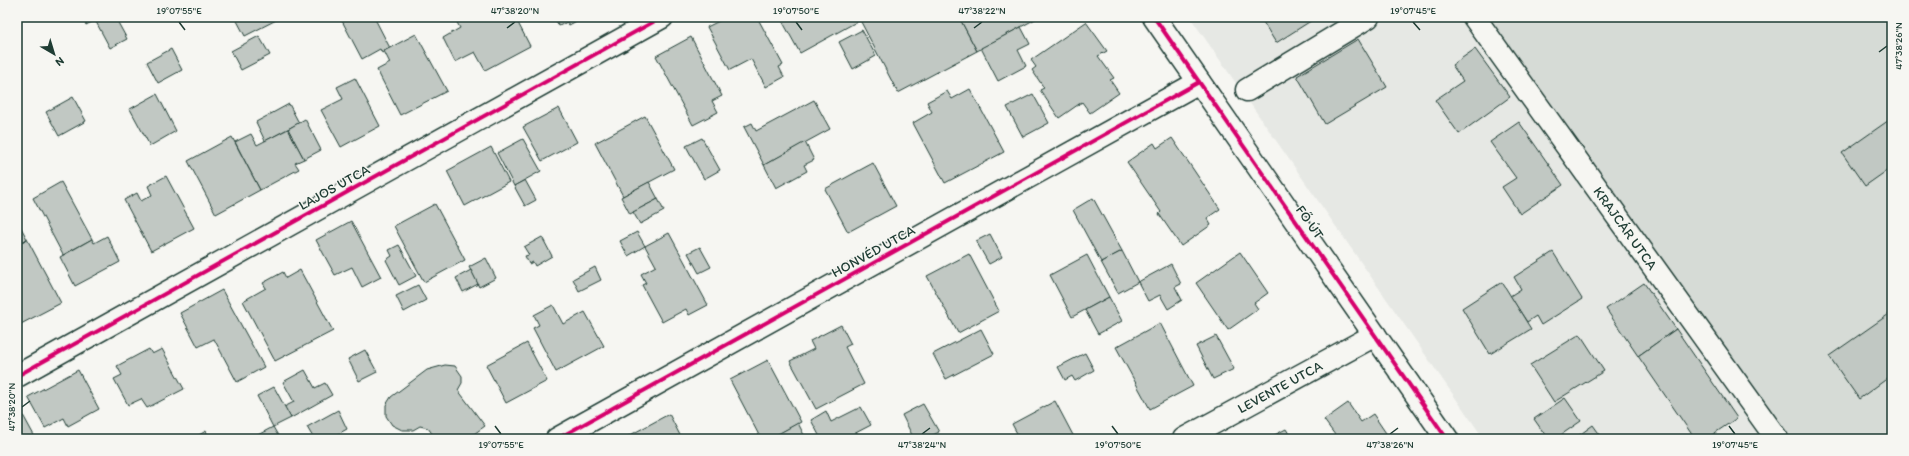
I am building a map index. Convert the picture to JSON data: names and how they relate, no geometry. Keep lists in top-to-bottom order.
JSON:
{
  "streets": {
    "street": [
      "LAJOS UTCA",
      "FŐ ÚT",
      "KRAJCÁR UTCA",
      "HONVÉD UTCA",
      "LEVENTE UTCA"
    ]
  },
  "crossings": [
    ["FŐ ÚT", "HONVÉD UTCA"],
    ["FŐ ÚT", "LEVENTE UTCA"]
  ],
  "north": "bottom right",
  "coordinates": [
    "19°07'55\"E",
    "47°38'20\"N",
    "19°07'50\"E",
    "47°38'22\"N",
    "19°07'45\"E",
    "47°38'26\"N",
    "47°38'24\"N"
  ]
}
